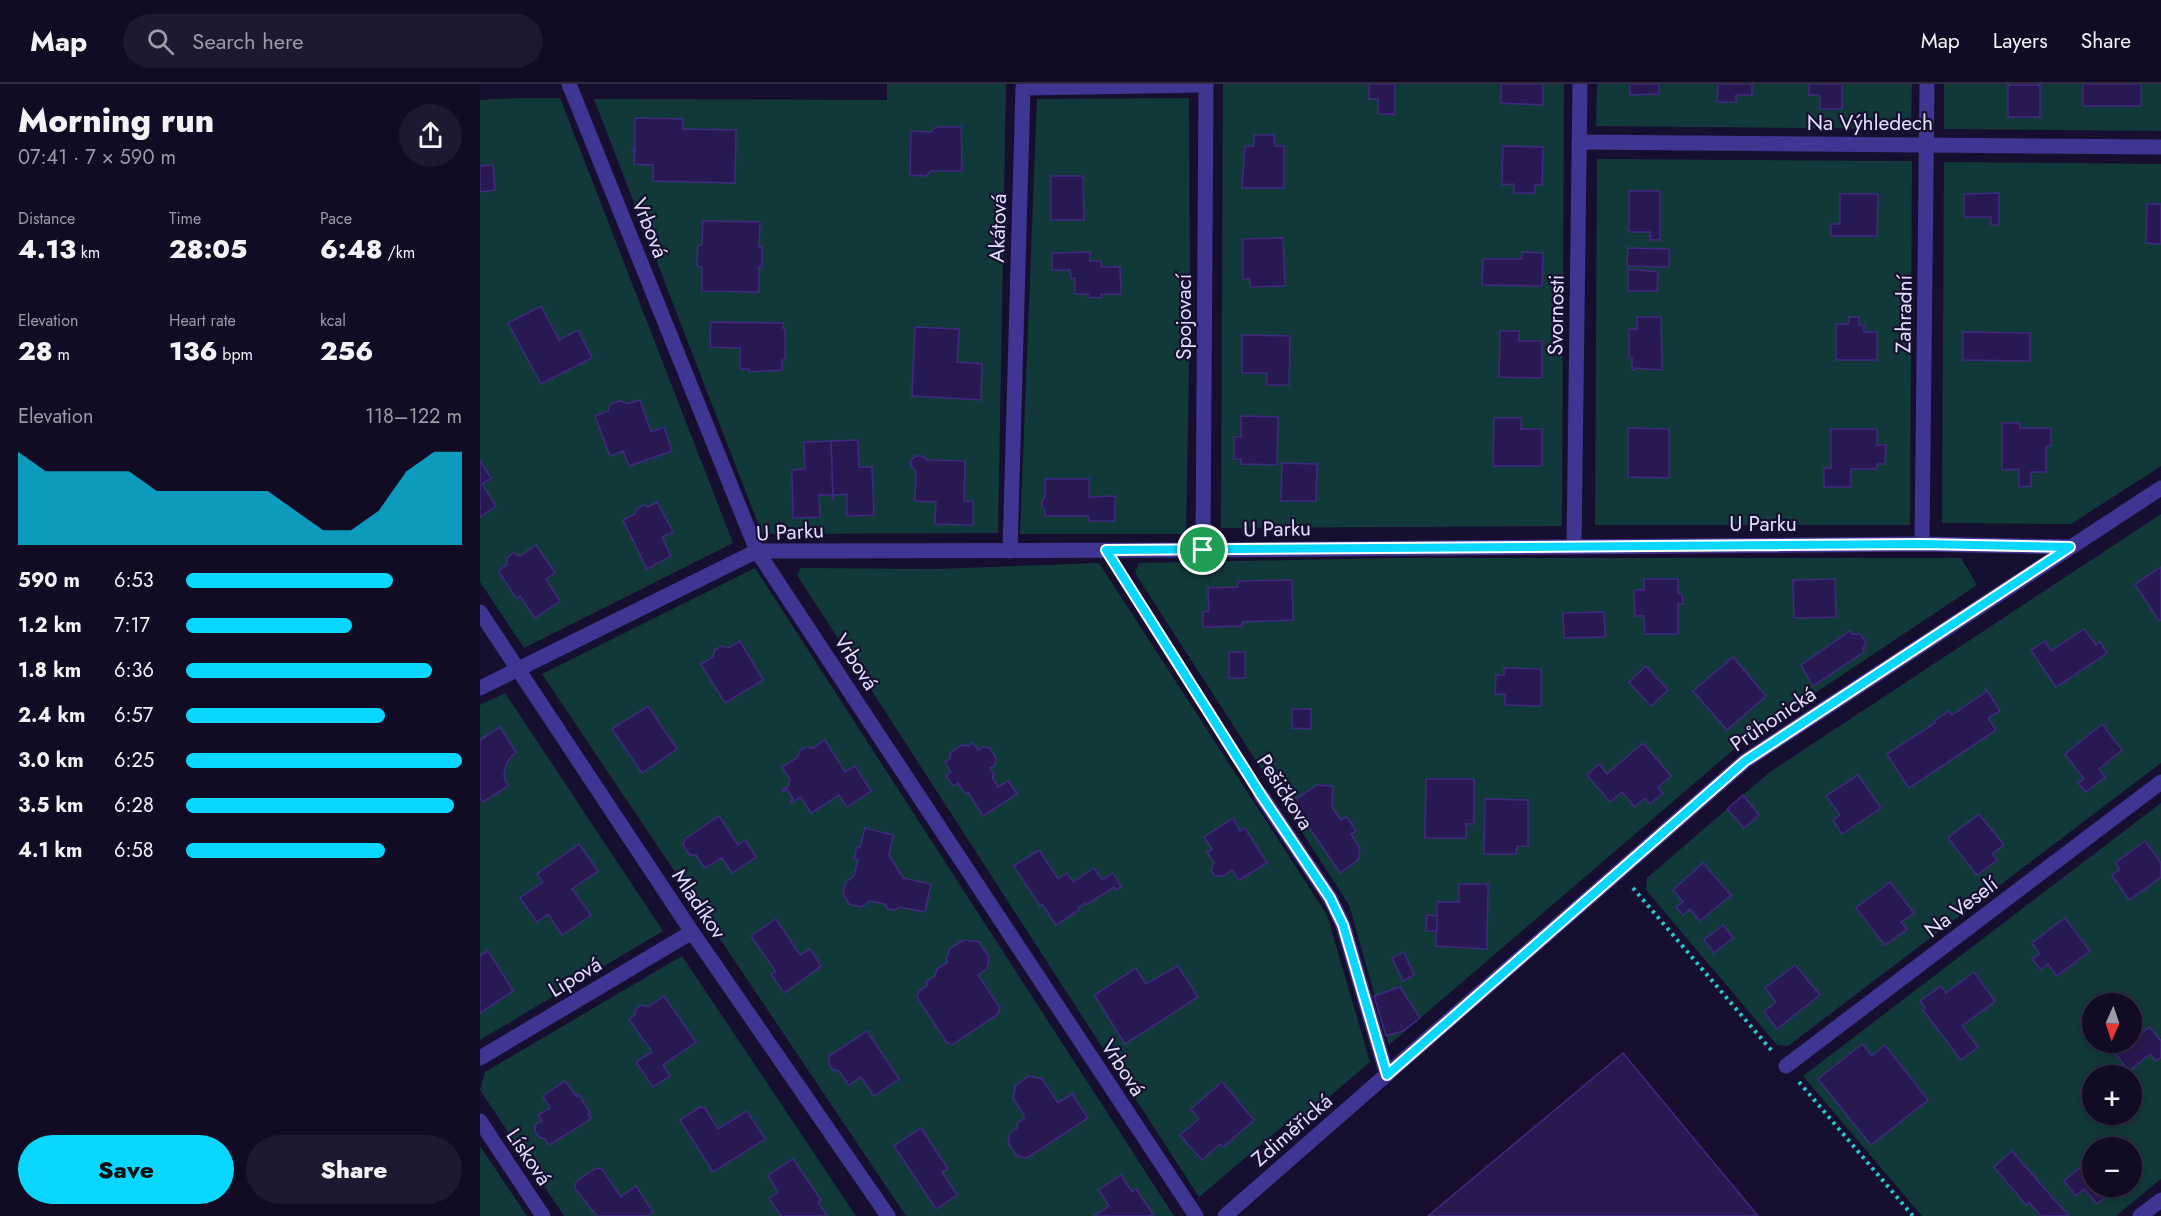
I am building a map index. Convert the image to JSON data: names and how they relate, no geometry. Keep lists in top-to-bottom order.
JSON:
{
  "streets": {
    "street": [
      "Na Výhledech",
      "Vrbová",
      "Akátová",
      "Zahradní",
      "Svornosti",
      "Spojovací",
      "U Parku",
      "Průhonická",
      "Pešičkova",
      "Mladíkov",
      "Na Veselí",
      "Lipová",
      "Zdiměřická",
      "Lísková"
    ]
  },
  "crossings": [
    ["Na Výhledech", "Zahradní"],
    ["Na Výhledech", "Svornosti"],
    ["Vrbová", "U Parku"],
    ["Akátová", "Spojovací"],
    ["Akátová", "U Parku"],
    ["Zahradní", "U Parku"],
    ["Svornosti", "U Parku"],
    ["Spojovací", "U Parku"],
    ["U Parku", "Průhonická"],
    ["U Parku", "Pešičkova"],
    ["U Parku", "Mladíkov"],
    ["Průhonická", "Pešičkova"],
    ["Průhonická", "Zdiměřická"],
    ["Pešičkova", "Zdiměřická"],
    ["Mladíkov", "Lipová"]
  ],
  "north": "bottom",
  "page": {
    "header": "Map",
    "search": "Search here",
    "nav": ["Map", "Layers", "Share"],
    "heading": ["Morning run", "07:41 · 7 × 590 m"],
    "stats": [
      ["Distance", "4.13 km"],
      ["Time", "28:05"],
      ["Pace", "6:48 /km"],
      ["Elevation", "28 m"],
      ["Heart rate", "136 bpm"],
      ["kcal", "256"]
    ],
    "chart": ["Elevation", "118–122 m"],
    "list": [
      {
        "name": "590 m",
        "note": "6:53"
      },
      {
        "name": "1.2 km",
        "note": "7:17"
      },
      {
        "name": "1.8 km",
        "note": "6:36"
      },
      {
        "name": "2.4 km",
        "note": "6:57"
      },
      {
        "name": "3.0 km",
        "note": "6:25"
      },
      {
        "name": "3.5 km",
        "note": "6:28"
      },
      {
        "name": "4.1 km",
        "note": "6:58"
      }
    ],
    "map_buttons": ["+", "−"],
    "buttons": ["Save", "Share"]
  }
}
